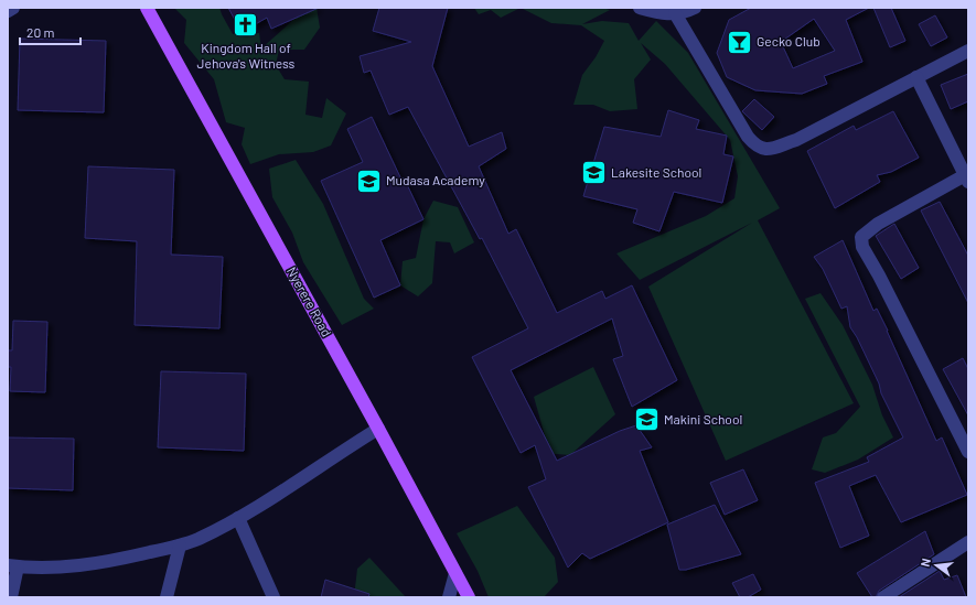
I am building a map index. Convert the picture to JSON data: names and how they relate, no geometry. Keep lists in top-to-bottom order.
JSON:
{
  "streets": {
    "main road": ["Nyerere Road"]
  },
  "places": {
    "church": ["Kingdom Hall of Jehova's Witness"],
    "bar": ["Gecko Club"],
    "school or university": ["Lakesite School", "Mudasa Academy", "Makini School"]
  },
  "scale_bar": "20 m",
  "north": "left"
}
